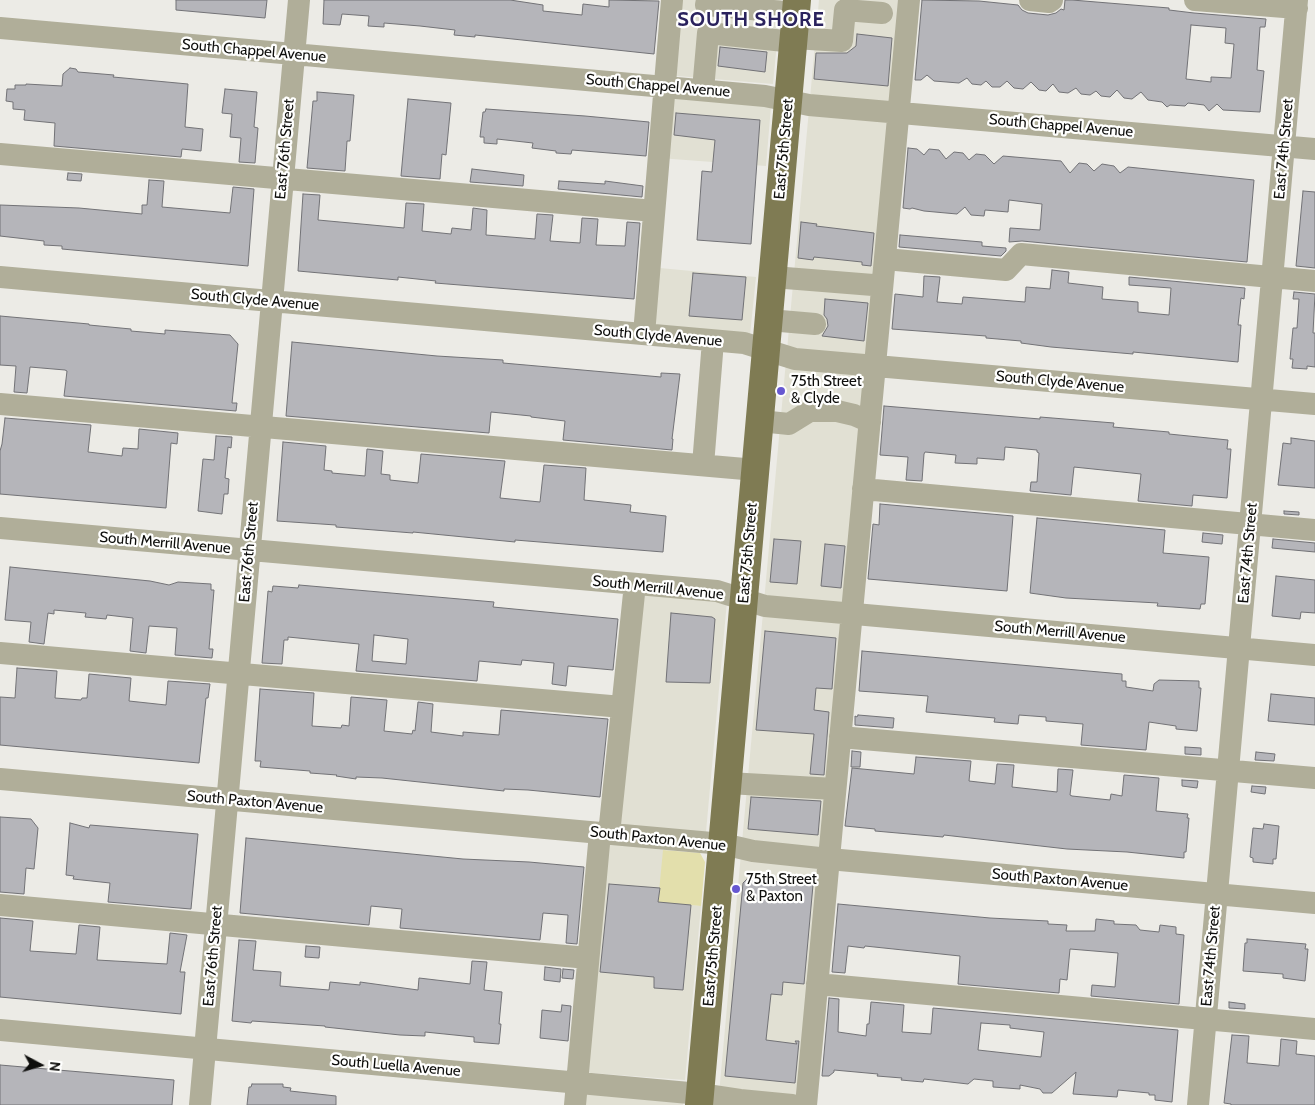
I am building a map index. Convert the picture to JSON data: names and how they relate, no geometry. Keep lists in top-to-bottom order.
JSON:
{
  "streets": {
    "main road": ["East 75th Street"],
    "street": [
      "South Chappel Avenue",
      "East 76th Street",
      "East 74th Street",
      "South Clyde Avenue",
      "South Merrill Avenue",
      "South Paxton Avenue",
      "South Luella Avenue"
    ]
  },
  "crossings": [
    ["South Chappel Avenue", "East 76th Street"],
    ["South Chappel Avenue", "East 75th Street"],
    ["South Chappel Avenue", "East 74th Street"],
    ["East 76th Street", "South Clyde Avenue"],
    ["East 76th Street", "South Merrill Avenue"],
    ["East 76th Street", "South Paxton Avenue"],
    ["East 76th Street", "South Luella Avenue"],
    ["East 75th Street", "South Clyde Avenue"],
    ["East 75th Street", "South Merrill Avenue"],
    ["East 75th Street", "South Paxton Avenue"],
    ["East 75th Street", "South Luella Avenue"],
    ["East 74th Street", "South Clyde Avenue"],
    ["East 74th Street", "South Merrill Avenue"],
    ["East 74th Street", "South Paxton Avenue"]
  ],
  "districts": ["SOUTH SHORE"],
  "places": ["75th Street & Clyde", "75th Street & Paxton"],
  "north": "right"
}
